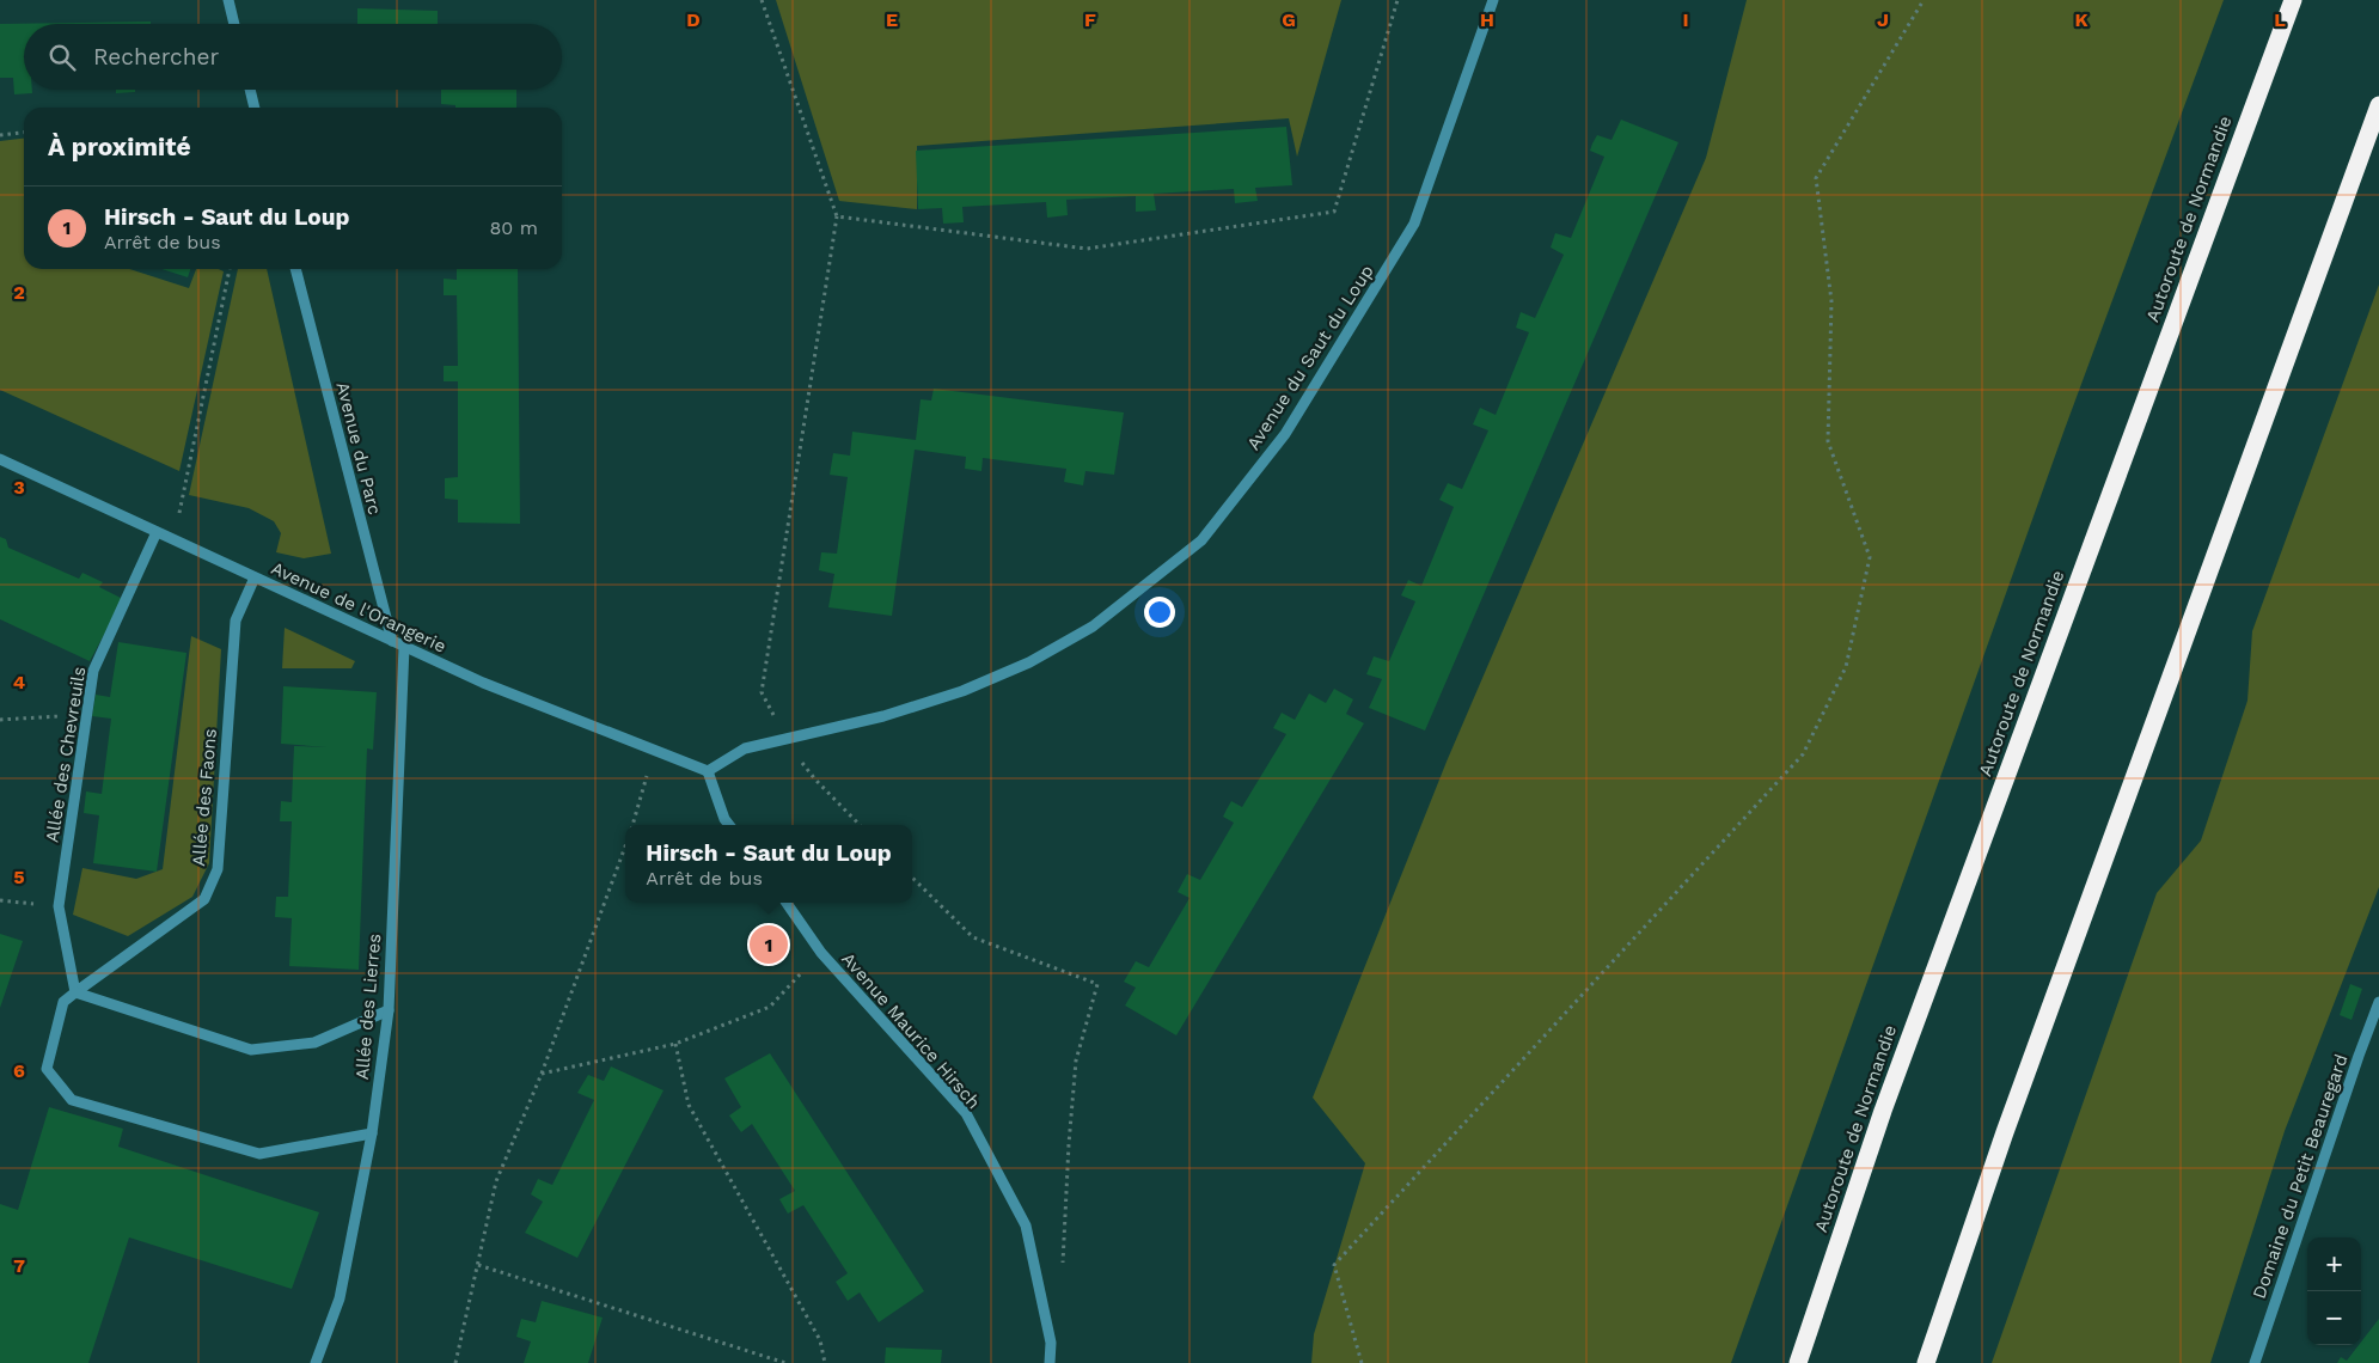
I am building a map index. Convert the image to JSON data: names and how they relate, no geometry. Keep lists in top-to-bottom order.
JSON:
{
  "streets": {
    "highway": ["Autoroute de Normandie"],
    "street": [
      "Avenue du Saut du Loup",
      "Avenue du Parc",
      "Avenue de l'Orangerie",
      "Allée des Chevreuils",
      "Allée des Faons",
      "Allée des Lierres",
      "Avenue Maurice Hirsch",
      "Domaine du Petit Beauregard"
    ]
  },
  "crossings": [
    ["Avenue du Saut du Loup", "Avenue de l'Orangerie"],
    ["Avenue du Parc", "Avenue de l'Orangerie"],
    ["Avenue de l'Orangerie", "Allée des Chevreuils"],
    ["Avenue de l'Orangerie", "Allée des Faons"],
    ["Avenue de l'Orangerie", "Allée des Lierres"],
    ["Allée des Chevreuils", "Allée des Faons"]
  ],
  "page": {
    "search": "Rechercher",
    "heading": "À proximité",
    "list": [
      {
        "mark": "1",
        "name": "Hirsch - Saut du Loup",
        "note": "Arrêt de bus",
        "value": "80 m"
      }
    ],
    "popup": ["Hirsch - Saut du Loup", "Arrêt de bus"],
    "pins": "1",
    "map_buttons": ["+", "−"]
  },
  "grid": {
    "columns": [
      "D",
      "E",
      "F",
      "G",
      "H",
      "I",
      "J",
      "K",
      "L"
    ],
    "rows": [
      "2",
      "3",
      "4",
      "5",
      "6",
      "7"
    ]
  }
}
